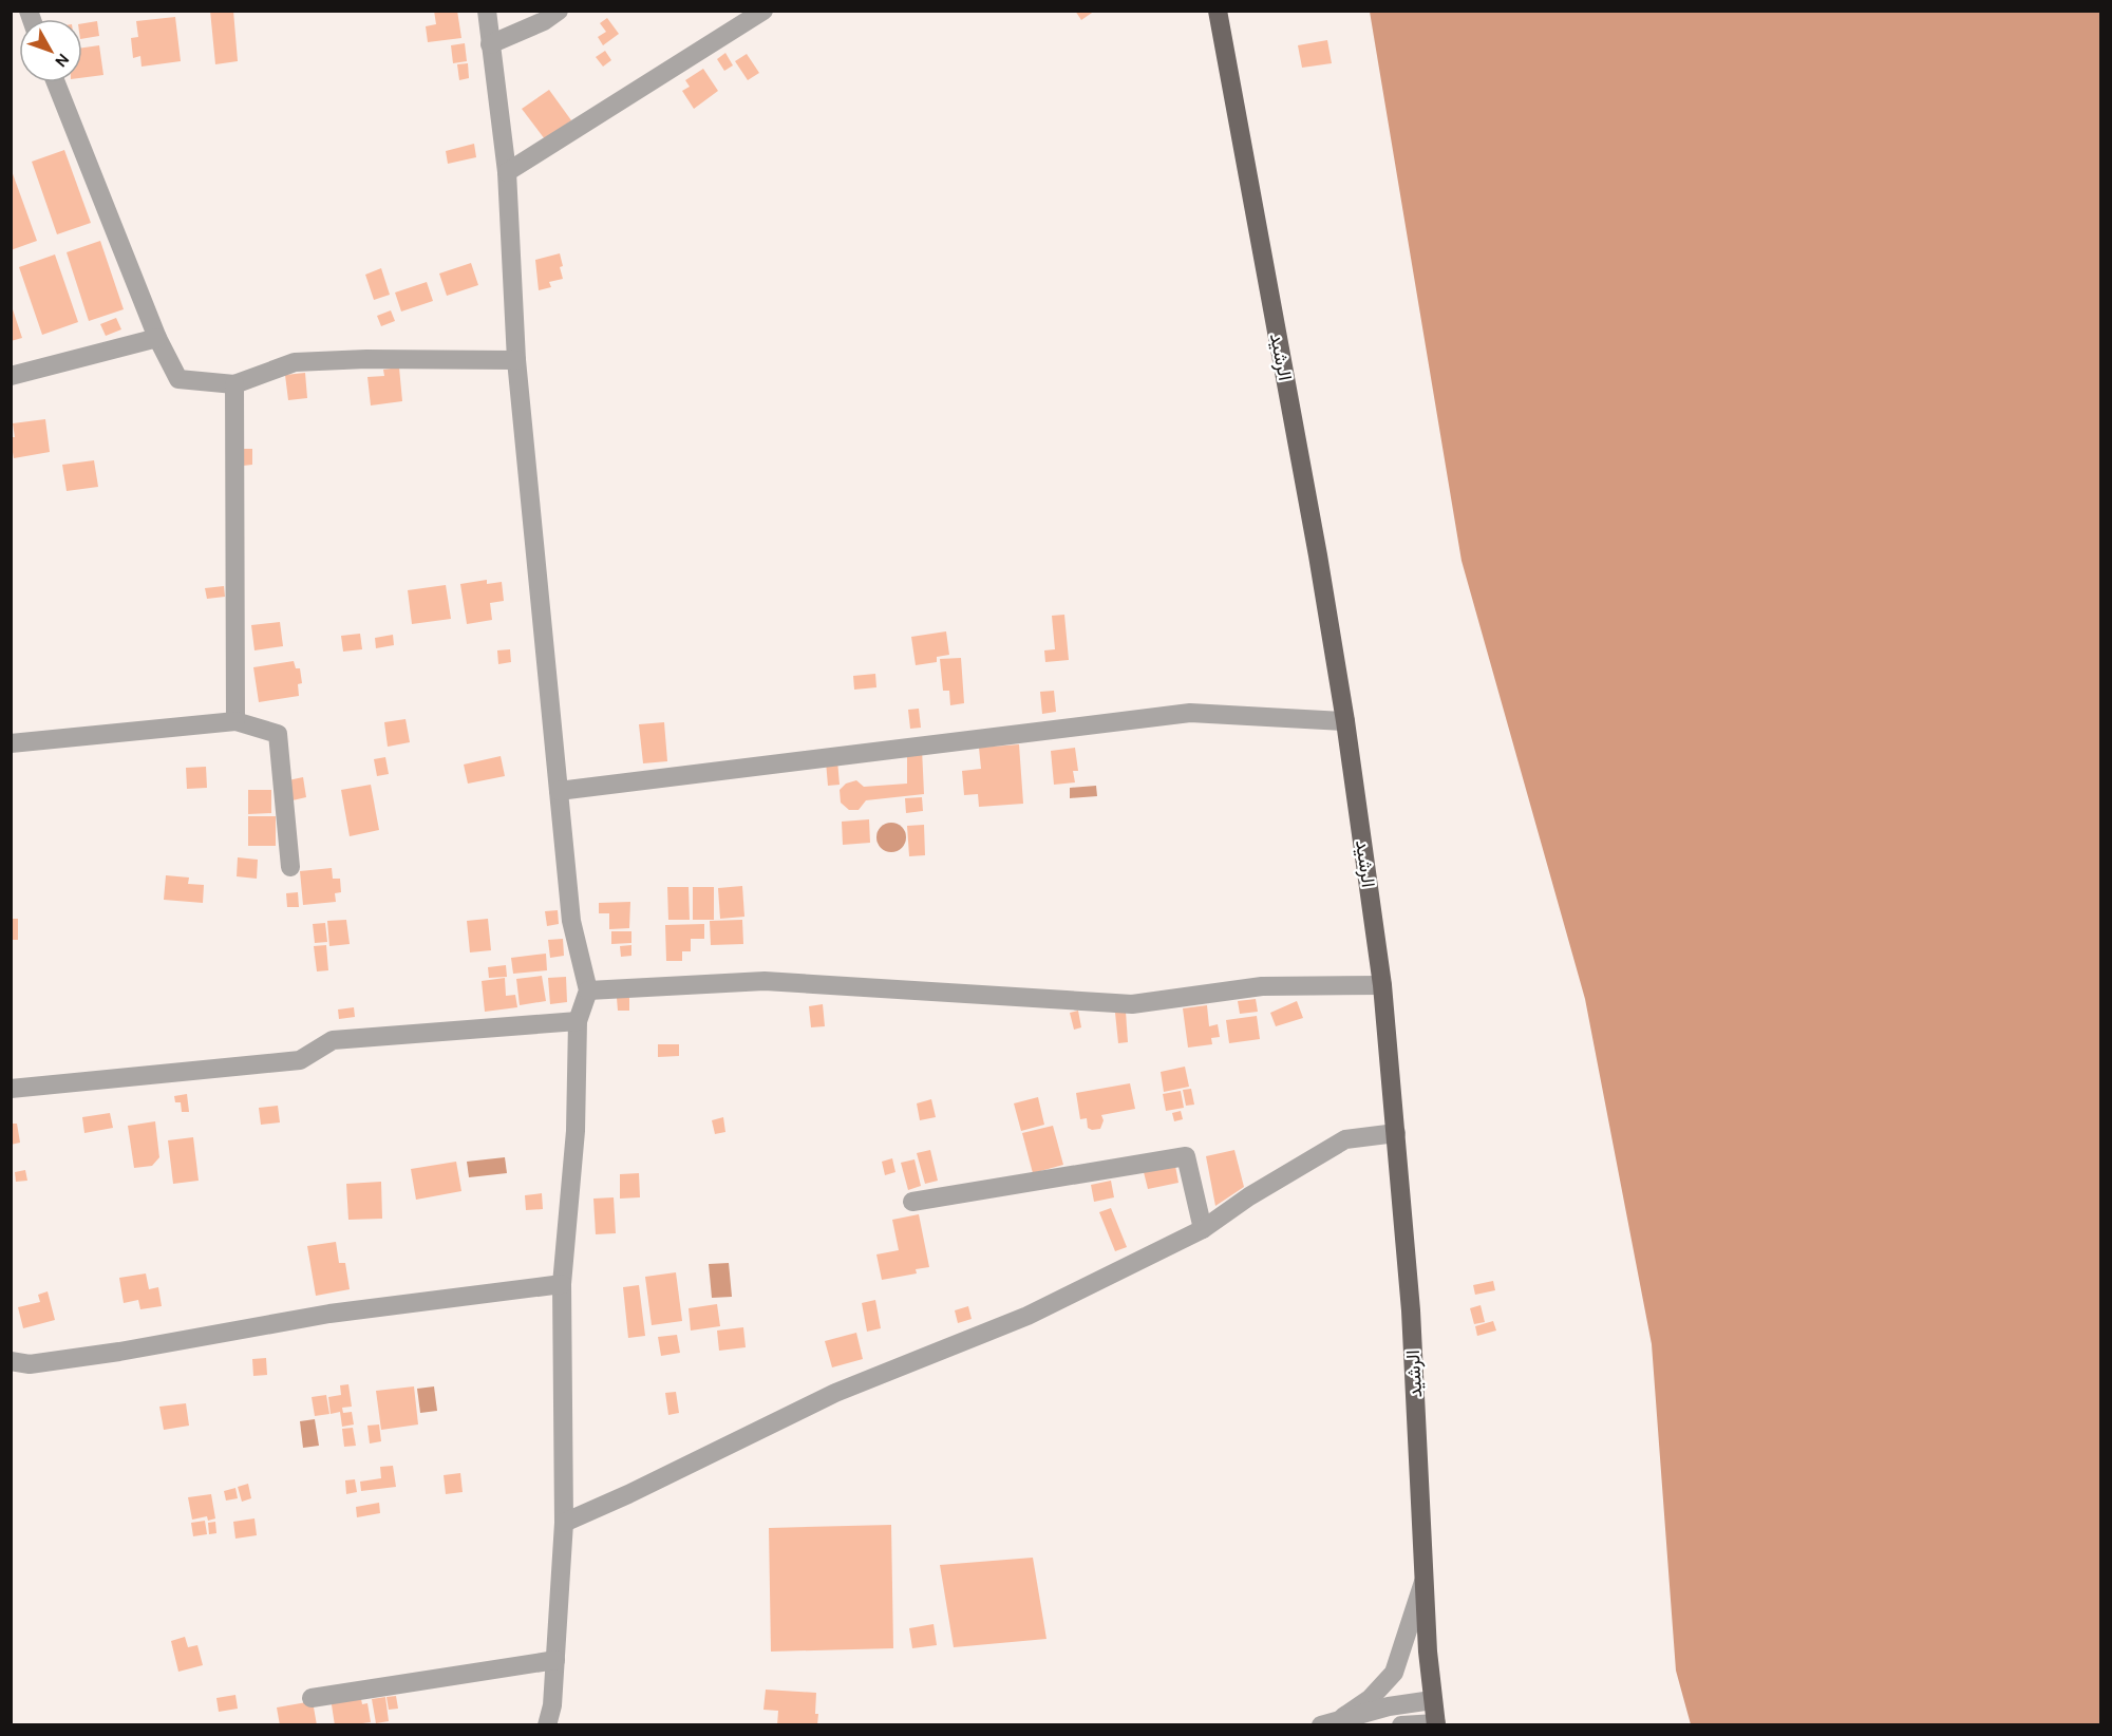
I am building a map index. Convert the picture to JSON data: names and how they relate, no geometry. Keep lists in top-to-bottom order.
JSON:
{
  "streets": {
    "main road": ["الرشيد"]
  },
  "north": "bottom right"
}
